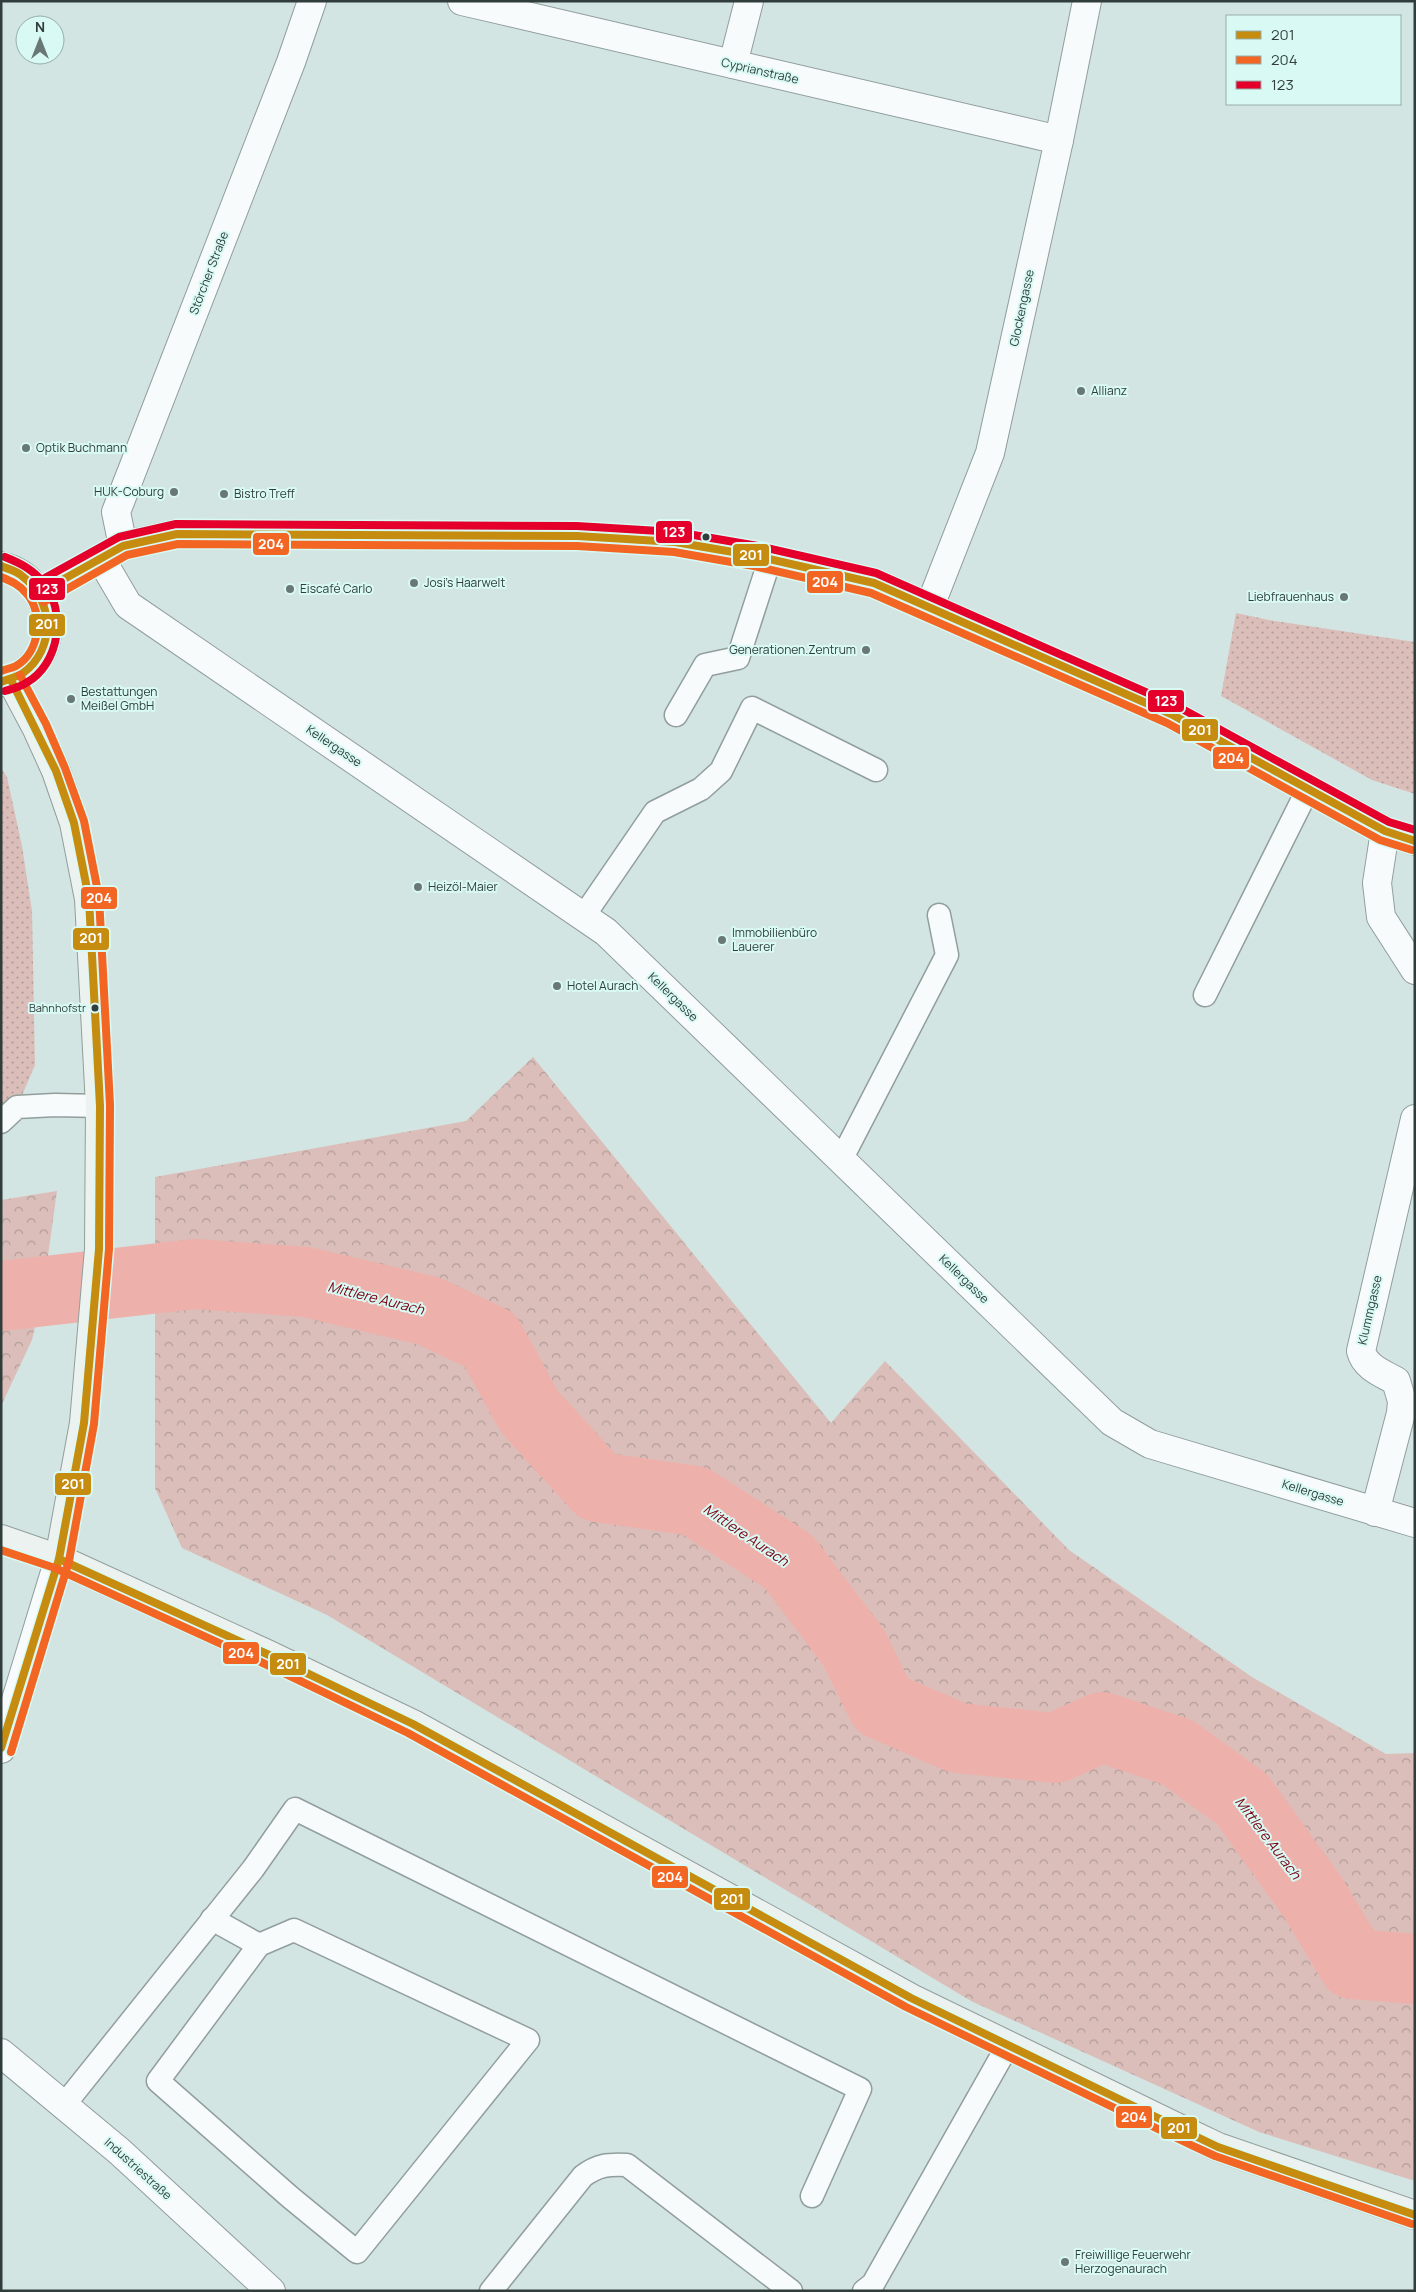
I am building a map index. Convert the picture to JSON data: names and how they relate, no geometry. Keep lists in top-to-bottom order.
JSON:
{
  "streets": {
    "street": [
      "Cyprianstraße",
      "Störcher Straße",
      "Glockengasse",
      "Kellergasse",
      "Klummgasse",
      "Industriestraße"
    ]
  },
  "crossings": [
    ["Cyprianstraße", "Glockengasse"],
    ["Störcher Straße", "Kellergasse"],
    ["Kellergasse", "Klummgasse"]
  ],
  "water": ["Mittlere Aurach"],
  "places": [
    "Allianz",
    "Optik Buchmann",
    "HUK-Coburg",
    "Bistro Treff",
    "Josi's Haarwelt",
    "Eiscafé Carlo",
    "Liebfrauenhaus",
    "Generationen.Zentrum",
    "Bestattungen Meißel GmbH",
    "Heizöl-Maier",
    "Immobilienbüro Lauerer",
    "Hotel Aurach",
    "Bahnhofstr",
    "Freiwillige Feuerwehr Herzogenaurach"
  ],
  "lines": ["transit line 123", "transit line 201", "transit line 204"],
  "legend": ["201", "204", "123"],
  "north": "top"
}
